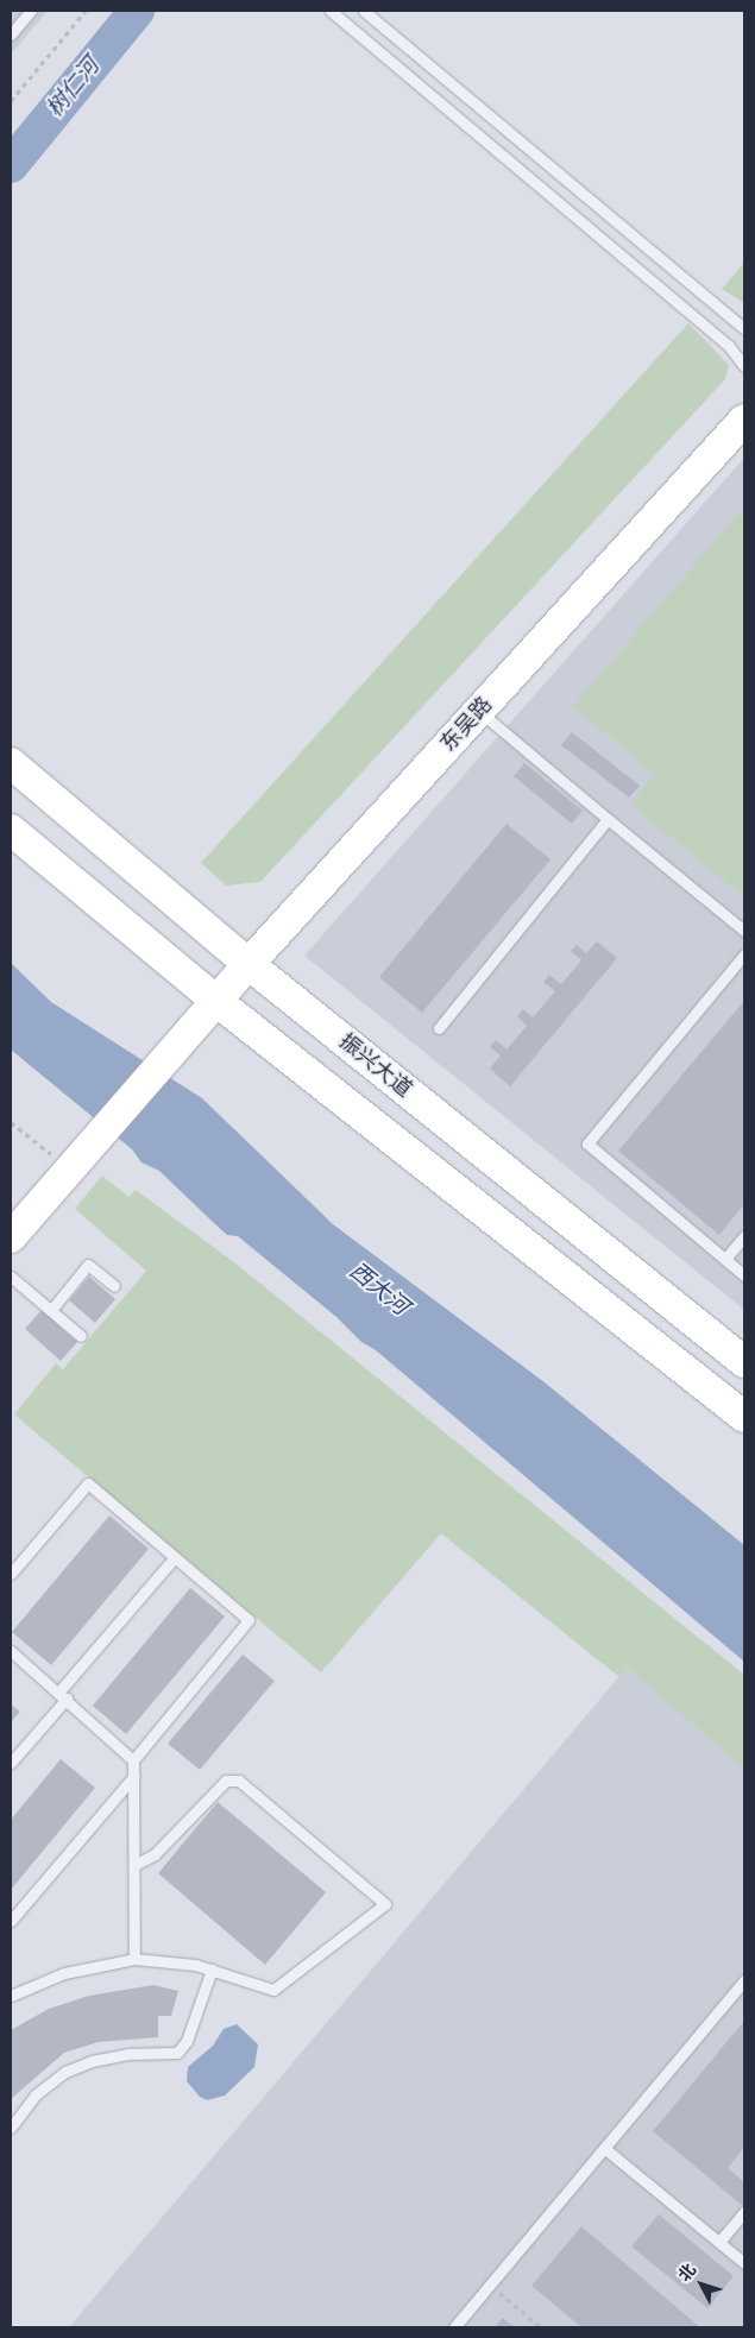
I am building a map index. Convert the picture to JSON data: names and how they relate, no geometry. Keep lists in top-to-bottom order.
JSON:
{
  "streets": {
    "main road": ["东吴路", "振兴大道"]
  },
  "crossings": [
    ["东吴路", "振兴大道"]
  ],
  "water": ["树仁河", "西大河"],
  "north": "top left"
}
